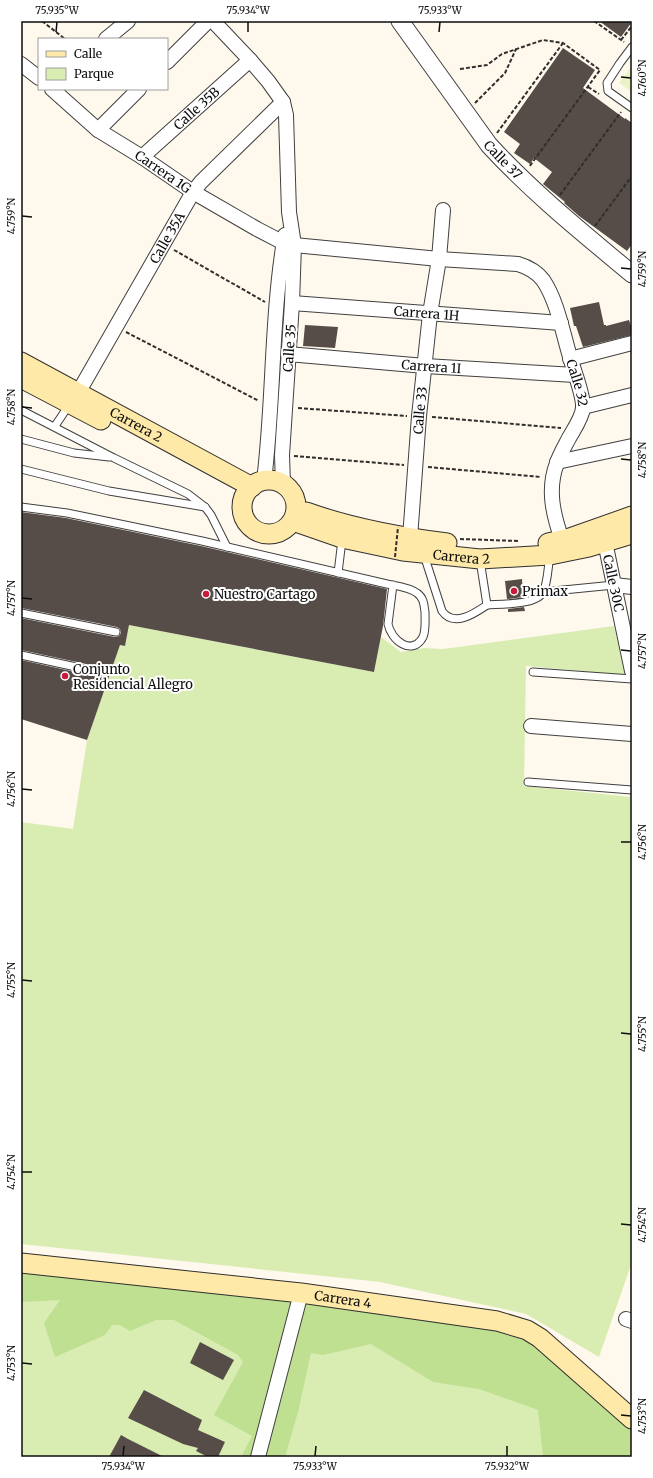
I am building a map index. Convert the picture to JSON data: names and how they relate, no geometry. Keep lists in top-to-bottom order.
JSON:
{
  "streets": {
    "main road": ["Carrera 2", "Carrera 4"],
    "street": [
      "Calle 35B",
      "Calle 37",
      "Carrera 1G",
      "Calle 35A",
      "Carrera 1H",
      "Calle 35",
      "Carrera 1I",
      "Calle 32",
      "Calle 33",
      "Calle 30C"
    ]
  },
  "crossings": [
    ["Calle 35B", "Carrera 1G"],
    ["Carrera 1G", "Calle 35A"],
    ["Carrera 1G", "Calle 35"],
    ["Calle 35A", "Calle 35"],
    ["Calle 35A", "Carrera 2"],
    ["Carrera 1H", "Calle 35"],
    ["Carrera 1H", "Calle 32"],
    ["Carrera 1H", "Calle 33"],
    ["Calle 35", "Carrera 1I"],
    ["Calle 35", "Carrera 2"],
    ["Carrera 1I", "Calle 32"],
    ["Carrera 1I", "Calle 33"],
    ["Calle 32", "Calle 33"],
    ["Calle 32", "Carrera 2"],
    ["Calle 33", "Carrera 2"],
    ["Carrera 2", "Calle 30C"]
  ],
  "places": ["Primax", "Nuestro Cartago", "Conjunto Residencial Allegro"],
  "legend": ["Calle", "Parque"],
  "coordinates": [
    "75.935°W",
    "75.934°W",
    "75.933°W",
    "4.760°N",
    "4.759°N",
    "4.758°N",
    "4.757°N",
    "4.756°N",
    "4.755°N",
    "4.754°N",
    "4.753°N",
    "75.932°W"
  ]
}
